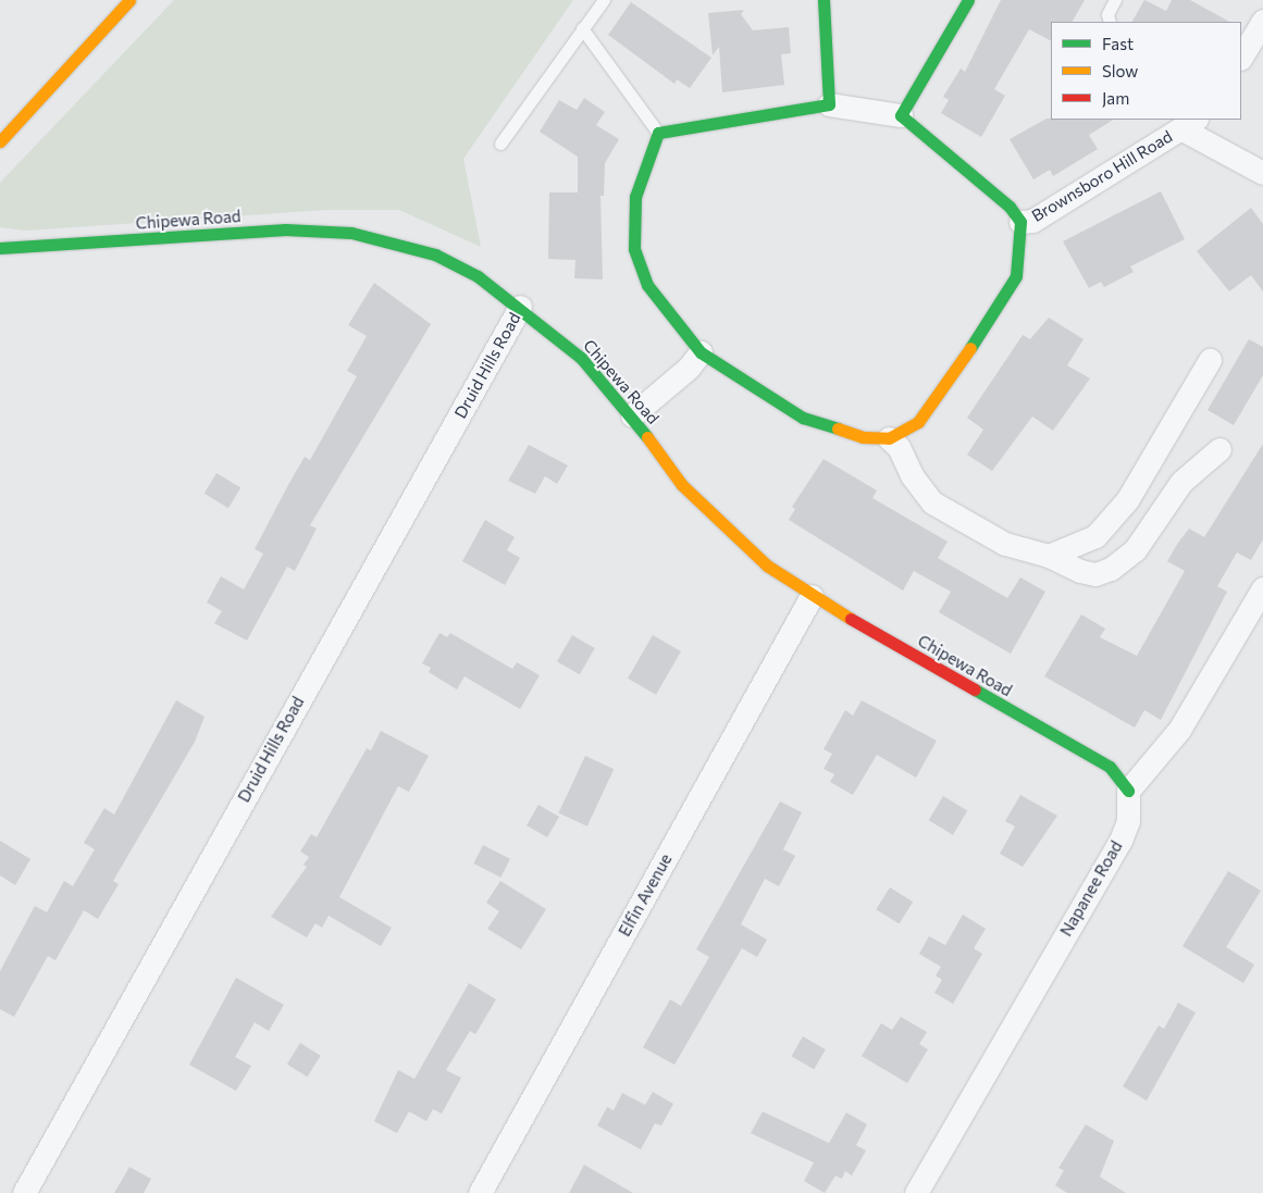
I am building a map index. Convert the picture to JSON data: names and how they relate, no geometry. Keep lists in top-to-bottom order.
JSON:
{
  "streets": {
    "street": [
      "Brownsboro Hill Road",
      "Chipewa Road",
      "Druid Hills Road",
      "Napanee Road",
      "Elfin Avenue"
    ]
  },
  "crossings": [
    ["Chipewa Road", "Druid Hills Road"],
    ["Chipewa Road", "Napanee Road"],
    ["Chipewa Road", "Elfin Avenue"]
  ],
  "legend": ["Fast", "Slow", "Jam"]
}
